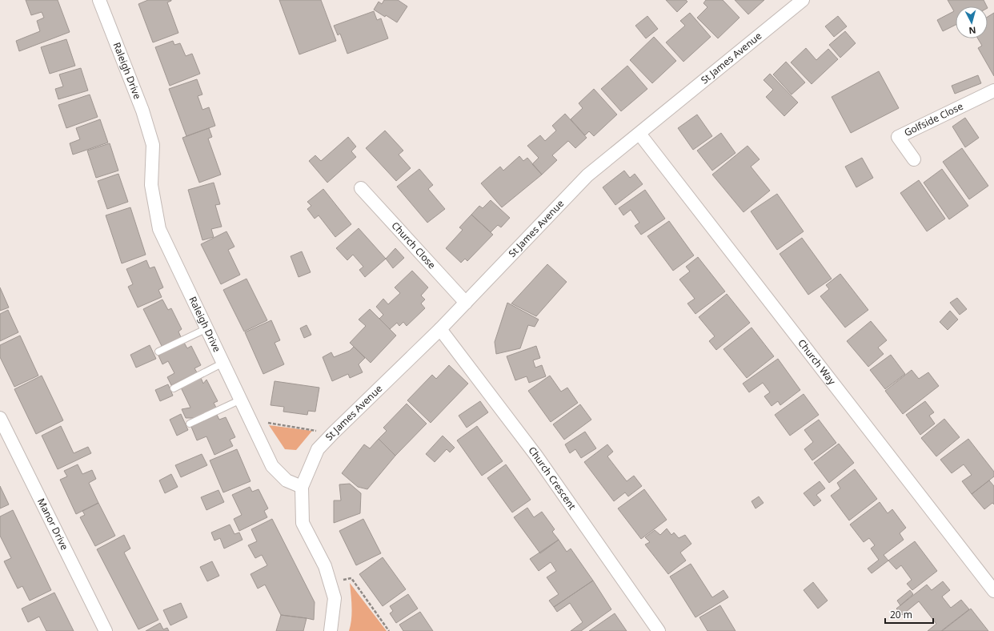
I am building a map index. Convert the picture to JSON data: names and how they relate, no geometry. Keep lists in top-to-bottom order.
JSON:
{
  "streets": {
    "street": [
      "St James Avenue",
      "Raleigh Drive",
      "Golfside Close",
      "Church Close",
      "Church Way",
      "Church Crescent",
      "Manor Drive"
    ]
  },
  "crossings": [
    ["St James Avenue", "Raleigh Drive"],
    ["St James Avenue", "Church Close"],
    ["St James Avenue", "Church Way"],
    ["St James Avenue", "Church Crescent"]
  ],
  "scale_bar": "20 m",
  "north": "bottom"
}
